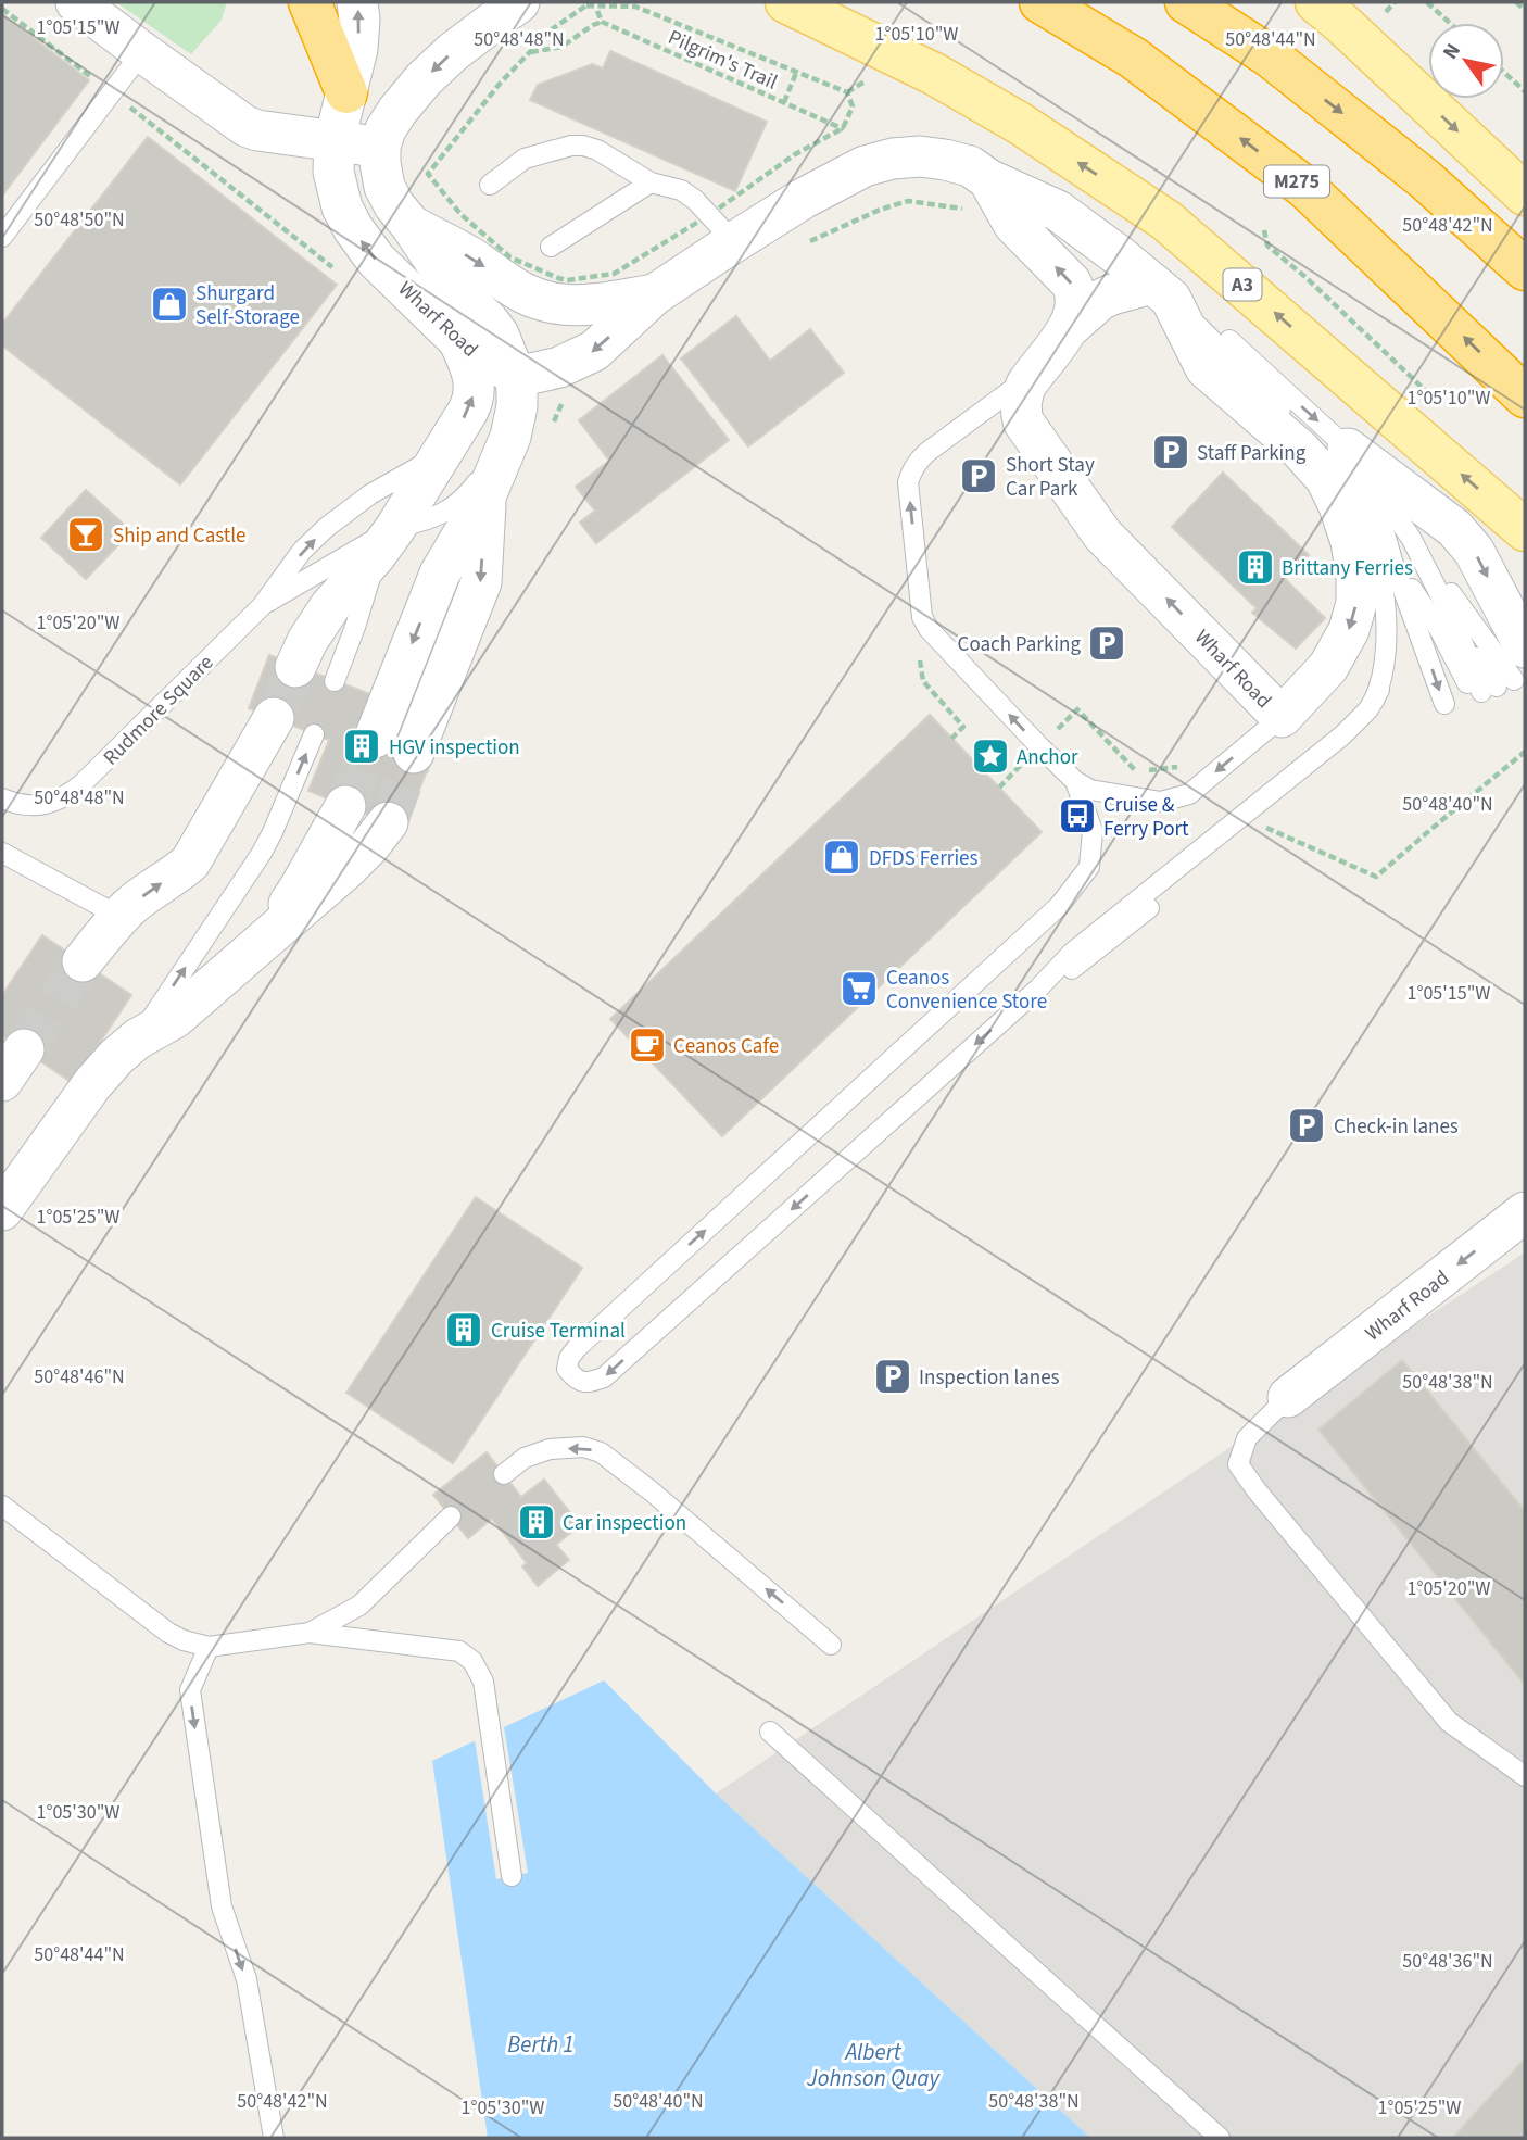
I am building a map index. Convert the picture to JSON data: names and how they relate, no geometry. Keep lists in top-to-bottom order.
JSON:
{
  "streets": {
    "highway": ["M275"],
    "main road": ["A3"],
    "street": ["Wharf Road"],
    "lane": ["Rudmore Square"],
    "path": ["Pilgrim's Trail"]
  },
  "water": ["Berth 1", "Albert Johnson Quay"],
  "places": {
    "shop": ["Shurgard Self-Storage", "DFDS Ferries"],
    "parking": [
      "Staff Parking",
      "Short Stay Car Park",
      "Coach Parking",
      "Check-in lanes",
      "Inspection lanes"
    ],
    "bar": ["Ship and Castle"],
    "building": [
      "Brittany Ferries",
      "HGV inspection",
      "Cruise Terminal",
      "Car inspection"
    ],
    "place": ["Anchor"],
    "bus stop": ["Cruise & Ferry Port"],
    "supermarket": ["Ceanos Convenience Store"],
    "cafe": ["Ceanos Cafe"]
  },
  "north": "top left",
  "coordinates": [
    "1°05'15\"W",
    "1°05'10\"W",
    "50°48'48\"N",
    "50°48'44\"N",
    "50°48'50\"N",
    "50°48'42\"N",
    "1°05'20\"W",
    "50°48'40\"N",
    "1°05'25\"W",
    "50°48'46\"N",
    "50°48'38\"N",
    "1°05'30\"W",
    "50°48'36\"N"
  ]
}
